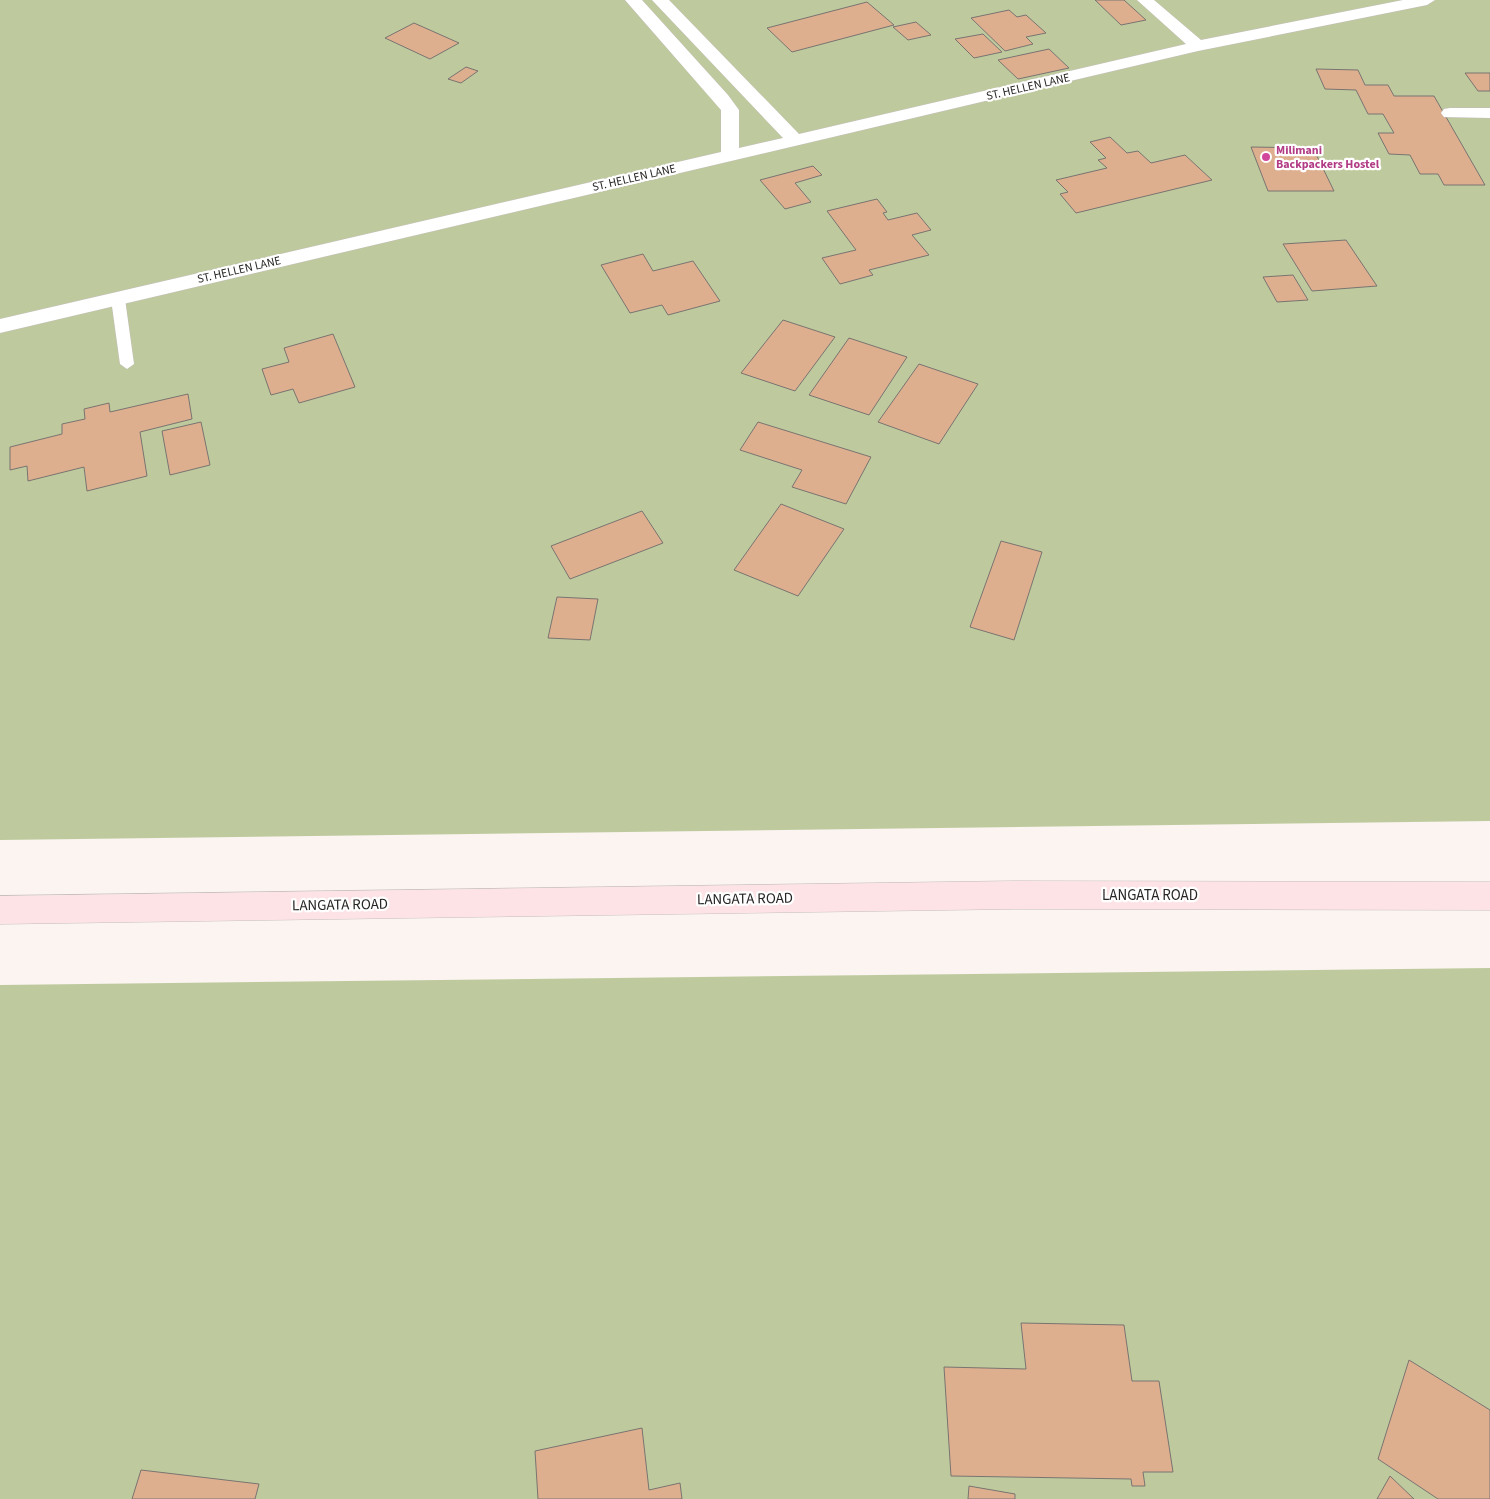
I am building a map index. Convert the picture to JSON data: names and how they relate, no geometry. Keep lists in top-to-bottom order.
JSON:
{
  "streets": {
    "main road": ["LANGATA ROAD"],
    "street": ["ST. HELLEN LANE"]
  },
  "places": ["Milimani Backpackers Hostel"]
}
